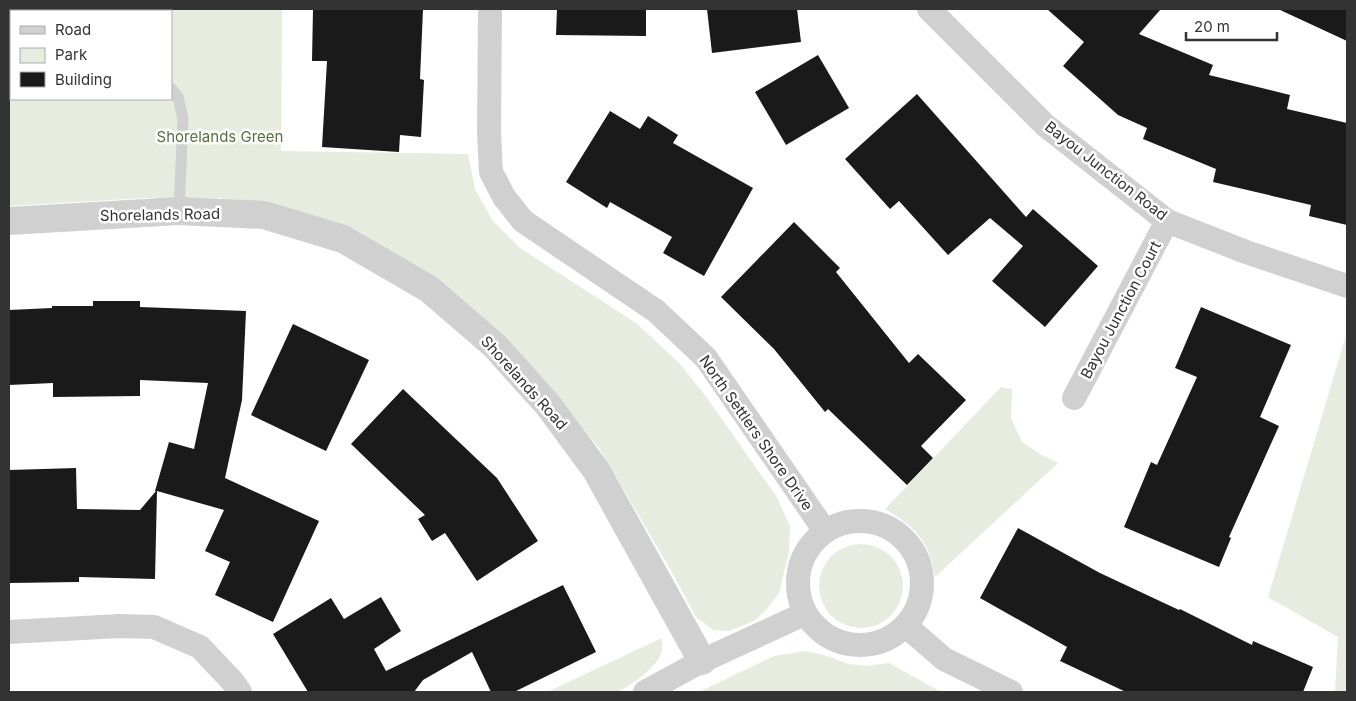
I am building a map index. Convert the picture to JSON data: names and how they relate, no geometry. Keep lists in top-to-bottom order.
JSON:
{
  "streets": {
    "street": [
      "Bayou Junction Road",
      "Shorelands Road",
      "Bayou Junction Court",
      "North Settlers Shore Drive"
    ]
  },
  "crossings": [
    ["Bayou Junction Road", "Bayou Junction Court"]
  ],
  "parks": ["Shorelands Green"],
  "legend": ["Road", "Park", "Building"],
  "scale_bar": "20 m"
}
